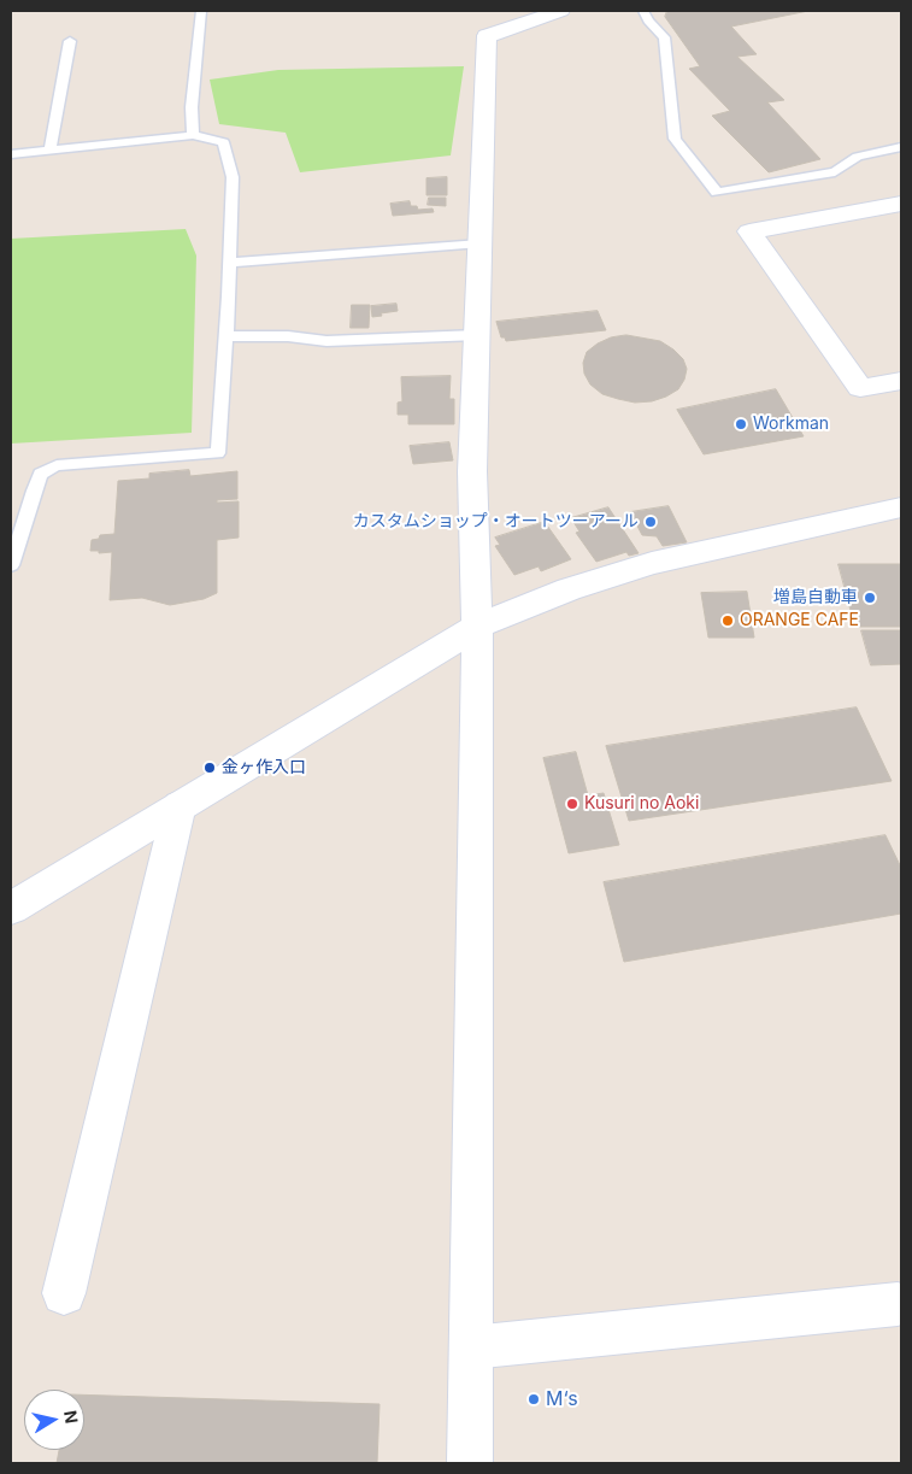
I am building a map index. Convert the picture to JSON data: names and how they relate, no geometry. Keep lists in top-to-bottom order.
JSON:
{
  "places": [
    "Workman",
    "カスタムショップ・オートツーアール",
    "増島自動車",
    "ORANGE CAFE",
    "金ヶ作入口",
    "Kusuri no Aoki",
    "M‘s"
  ],
  "north": "right"
}
